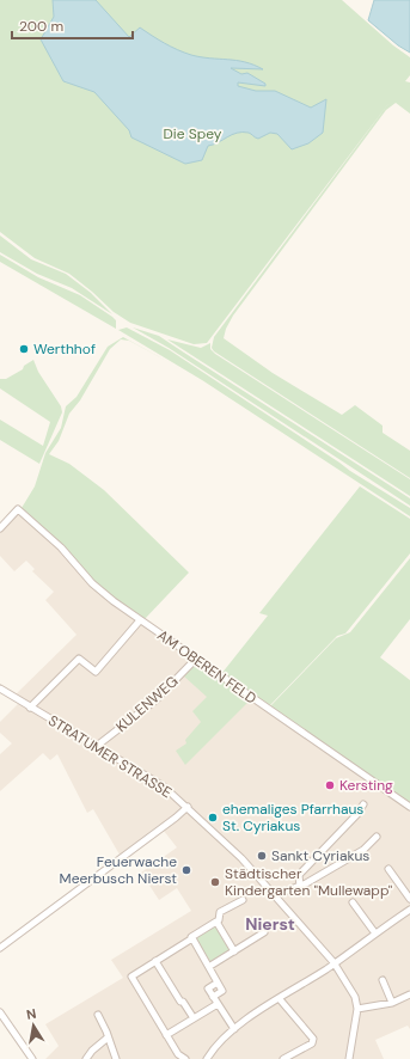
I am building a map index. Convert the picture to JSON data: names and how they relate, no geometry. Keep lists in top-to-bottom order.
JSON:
{
  "streets": {
    "street": ["AM OBEREN FELD", "KULENWEG", "STRATUMER STRASSE"]
  },
  "crossings": [
    ["AM OBEREN FELD", "KULENWEG"],
    ["KULENWEG", "STRATUMER STRASSE"]
  ],
  "districts": ["Nierst"],
  "parks": ["Die Spey"],
  "places": [
    "Werthhof",
    "Kersting",
    "ehemaliges Pfarrhaus St. Cyriakus",
    "Sankt Cyriakus",
    "Feuerwache Meerbusch Nierst",
    "Städtischer Kindergarten \"Mullewapp\""
  ],
  "scale_bar": "200 m",
  "north": "top"
}
